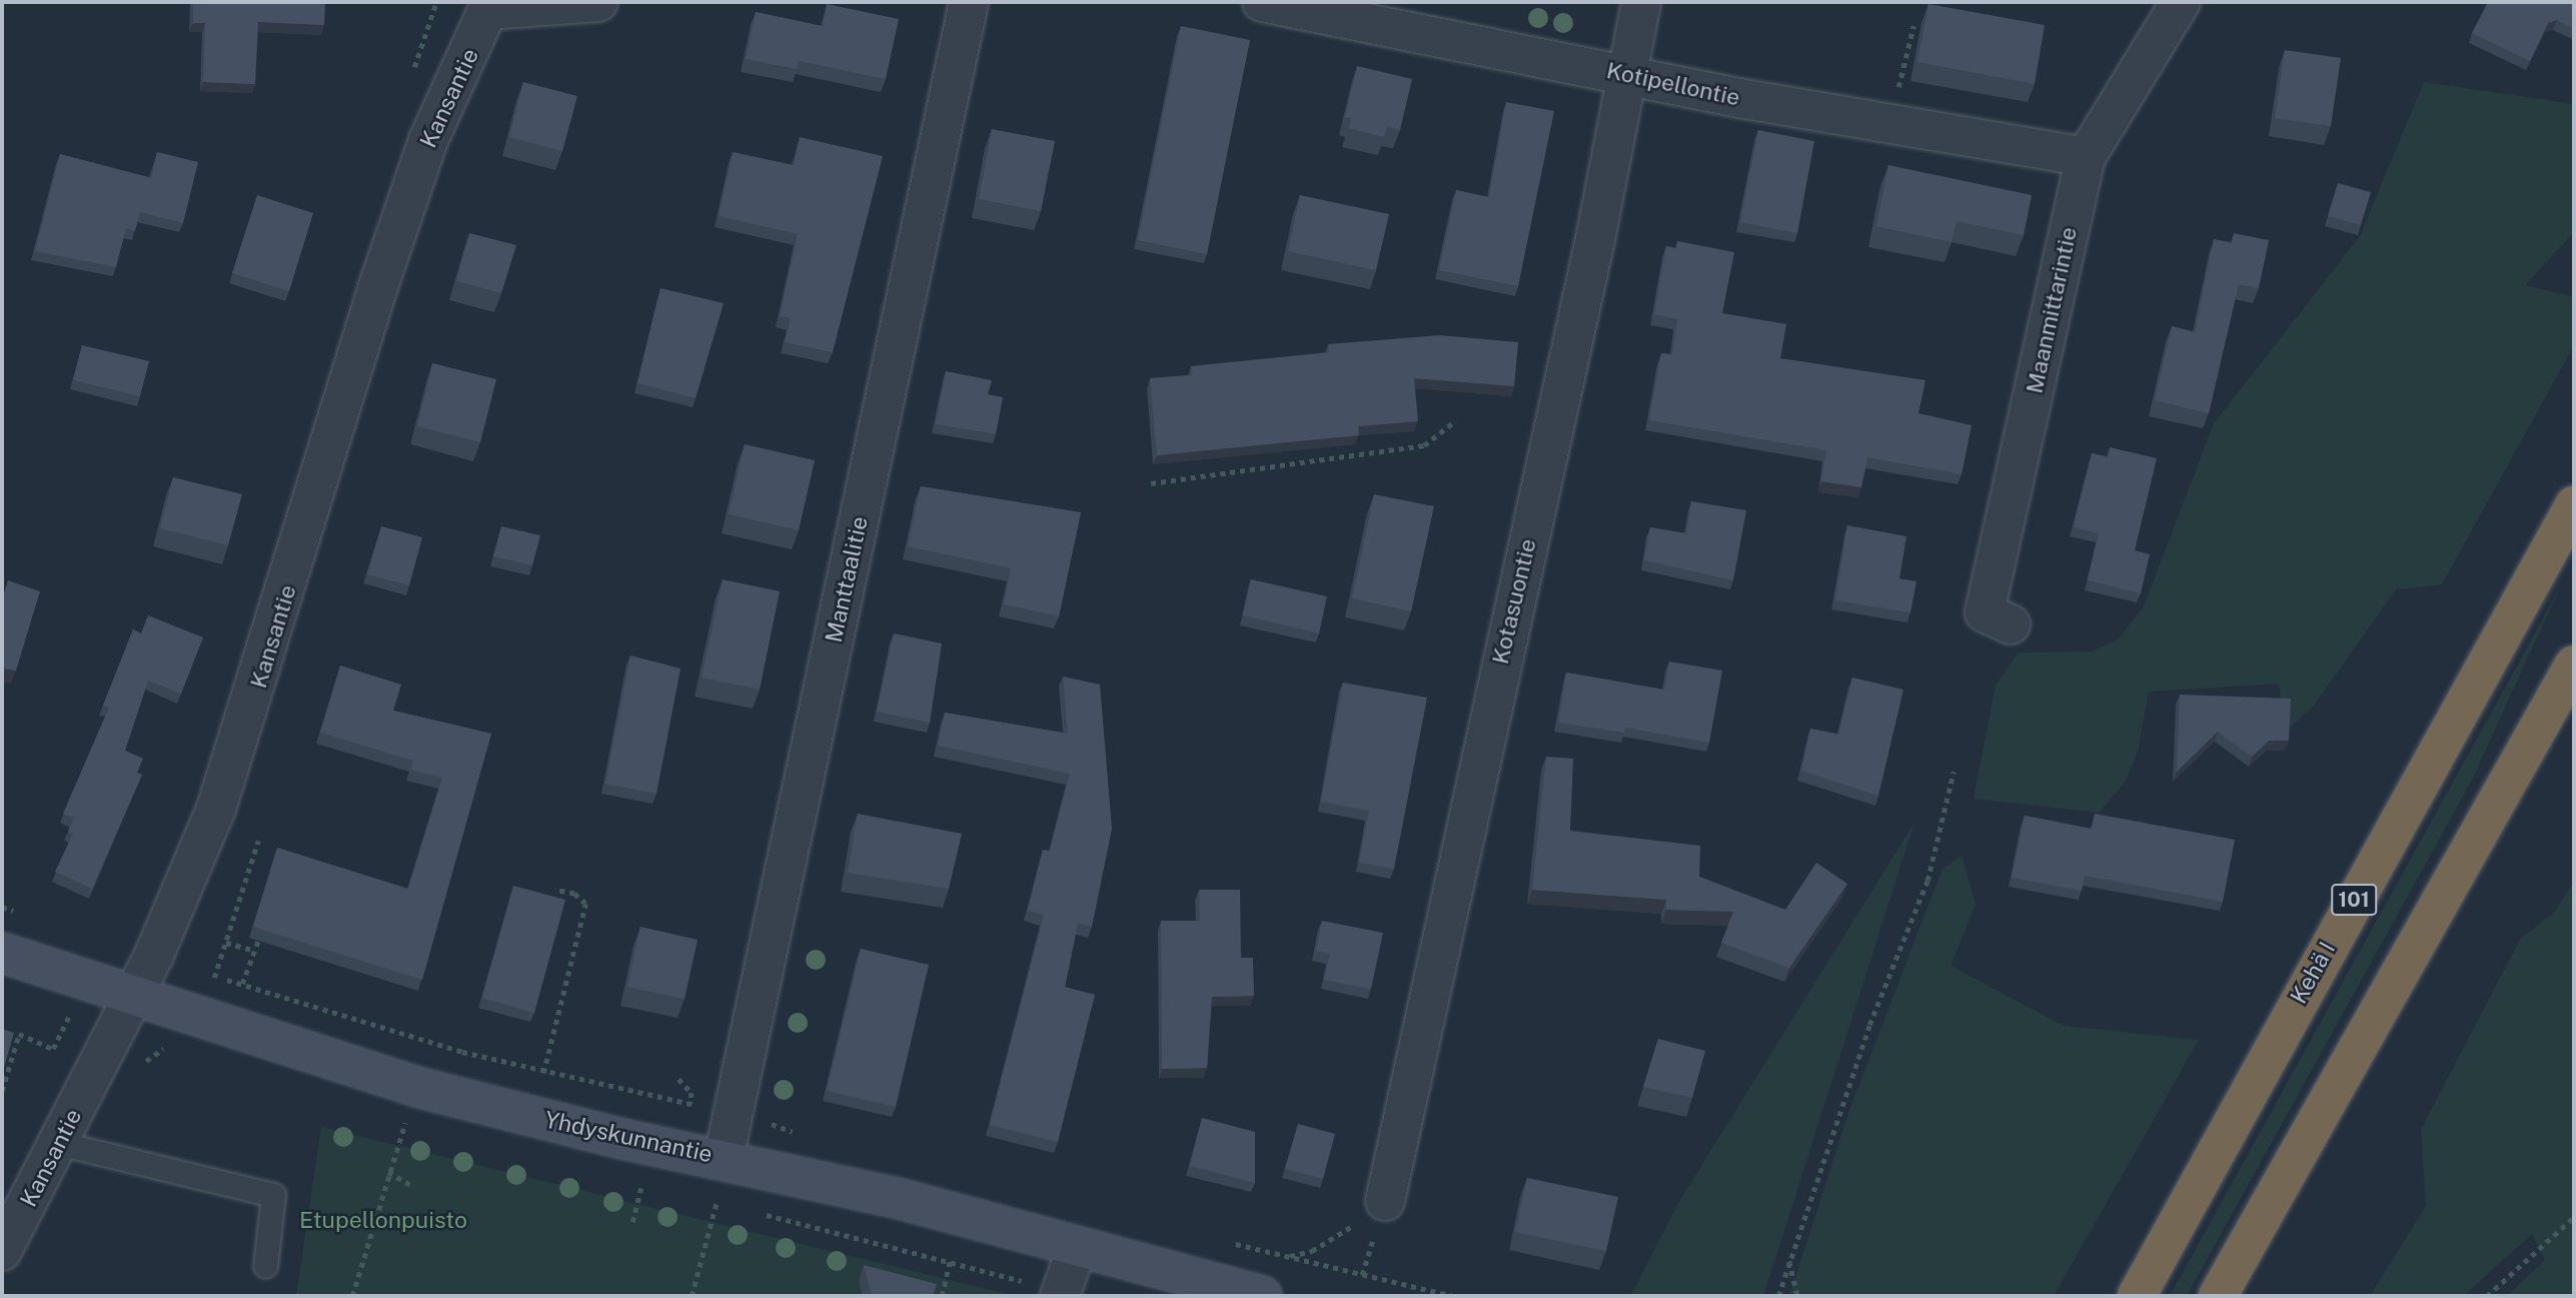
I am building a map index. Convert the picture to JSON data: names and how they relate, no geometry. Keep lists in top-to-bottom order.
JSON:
{
  "streets": {
    "highway": ["101", "Kehä I"],
    "main road": ["Yhdyskunnantie"],
    "street": [
      "Kotipellontie",
      "Kansantie",
      "Maanmittarintie",
      "Manttaalitie",
      "Kotasuontie"
    ]
  },
  "crossings": [
    ["Kotipellontie", "Maanmittarintie"],
    ["Kotipellontie", "Kotasuontie"],
    ["Kansantie", "Yhdyskunnantie"],
    ["Manttaalitie", "Yhdyskunnantie"]
  ],
  "parks": ["Etupellonpuisto"]
}
